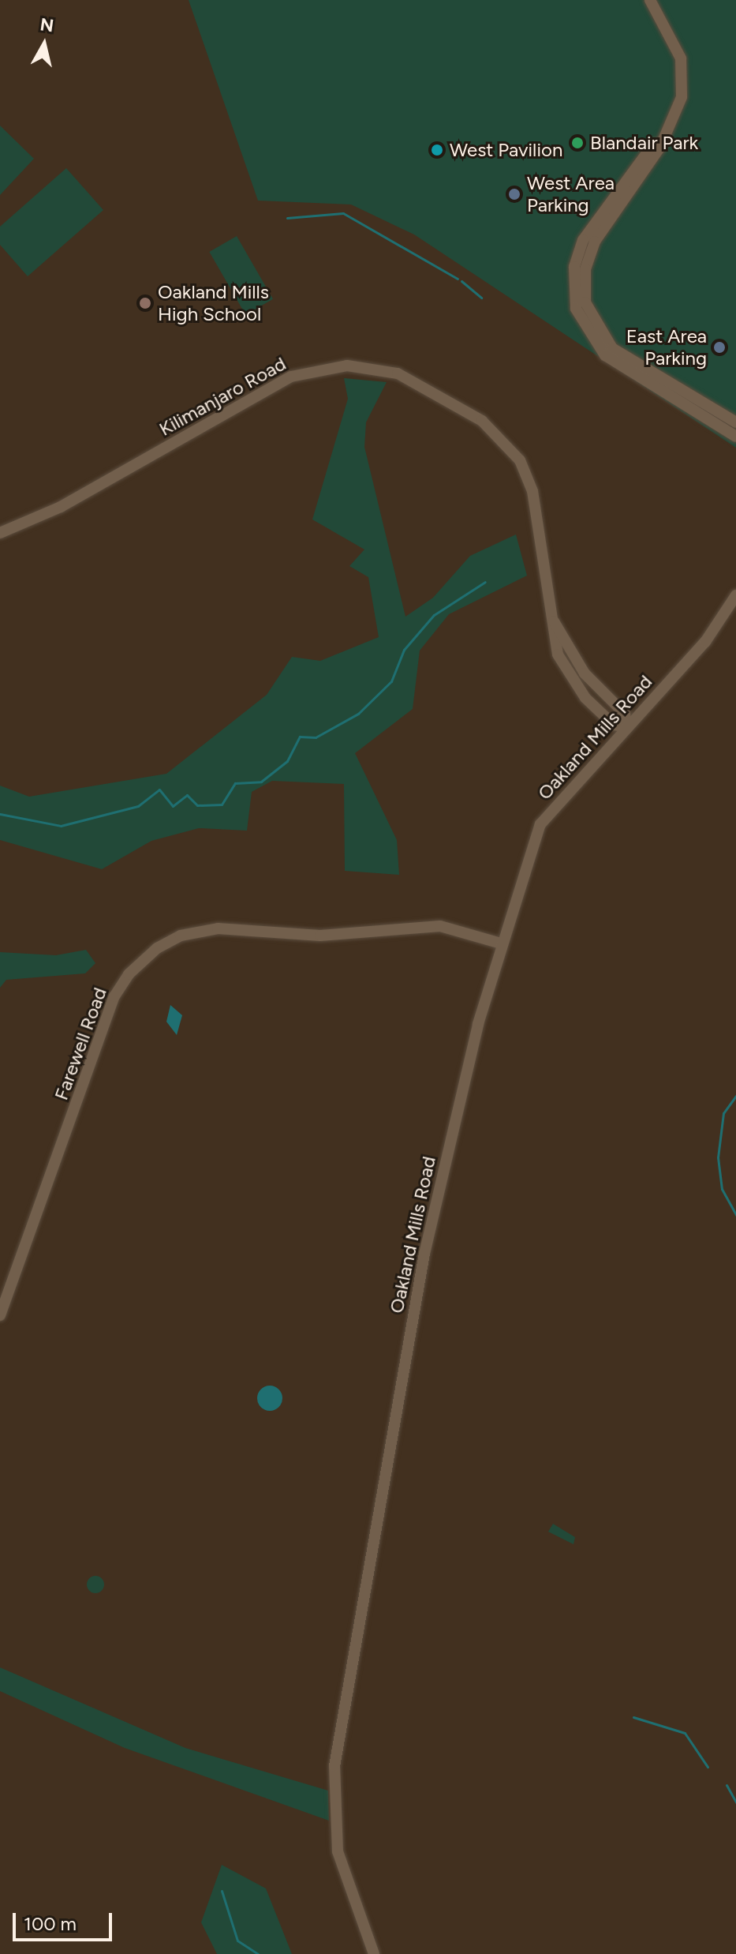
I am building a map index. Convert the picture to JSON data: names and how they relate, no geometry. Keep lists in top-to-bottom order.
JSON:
{
  "streets": {
    "street": ["Kilimanjaro Road", "Oakland Mills Road", "Farewell Road"]
  },
  "crossings": [
    ["Kilimanjaro Road", "Oakland Mills Road"],
    ["Oakland Mills Road", "Farewell Road"]
  ],
  "places": [
    "Blandair Park",
    "West Pavilion",
    "West Area Parking",
    "Oakland Mills High School",
    "East Area Parking"
  ],
  "scale_bar": "100 m",
  "north": "top"
}
